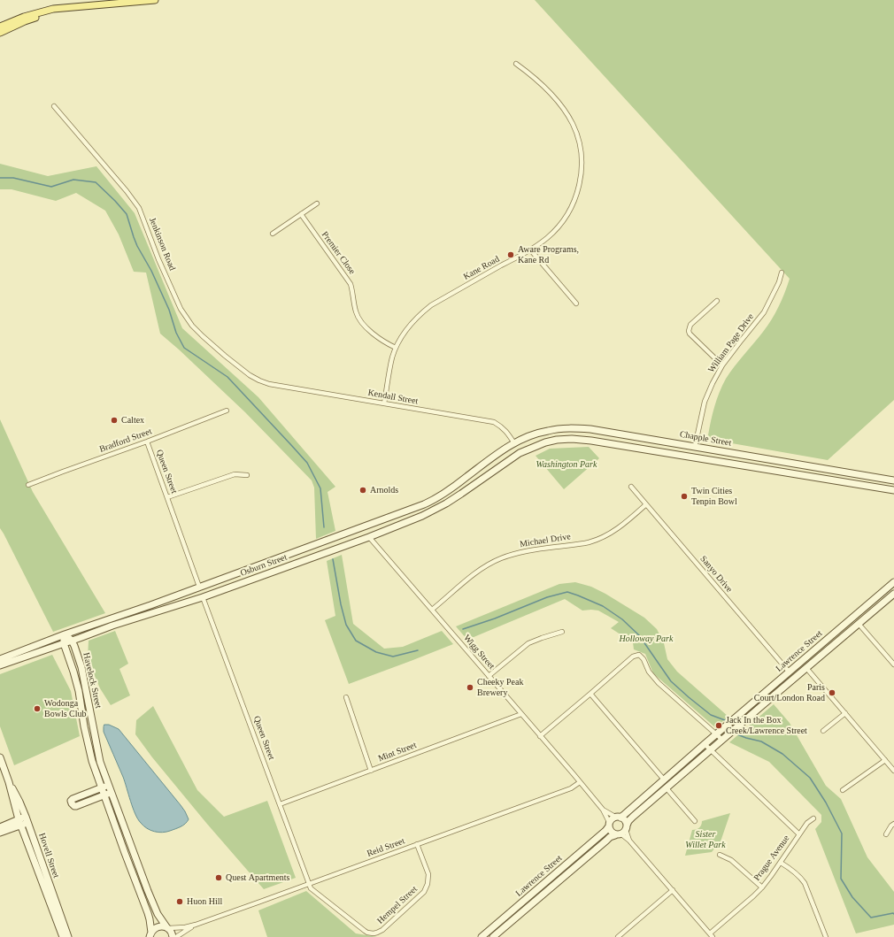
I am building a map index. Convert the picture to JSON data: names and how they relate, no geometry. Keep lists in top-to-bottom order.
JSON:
{
  "streets": {
    "street": [
      "Jenkinson Road",
      "Premier Close",
      "Kane Road",
      "William Page Drive",
      "Kendall Street",
      "Chapple Street",
      "Bradford Street",
      "Queen Street",
      "Michael Drive",
      "Osburn Street",
      "Sanyo Drive",
      "Lawrence Street",
      "Wigg Street",
      "Havelock Street",
      "Mint Street",
      "Reid Street",
      "Hovell Street",
      "Prague Avenue",
      "Hempel Street"
    ]
  },
  "crossings": [
    ["Jenkinson Road", "Kendall Street"],
    ["Premier Close", "Kane Road"],
    ["Kane Road", "Kendall Street"],
    ["William Page Drive", "Chapple Street"],
    ["Kendall Street", "Chapple Street"],
    ["Kendall Street", "Osburn Street"],
    ["Chapple Street", "Osburn Street"],
    ["Bradford Street", "Queen Street"],
    ["Queen Street", "Osburn Street"],
    ["Queen Street", "Mint Street"],
    ["Queen Street", "Reid Street"],
    ["Queen Street", "Hempel Street"],
    ["Michael Drive", "Sanyo Drive"],
    ["Michael Drive", "Wigg Street"],
    ["Osburn Street", "Wigg Street"],
    ["Osburn Street", "Havelock Street"],
    ["Sanyo Drive", "Lawrence Street"],
    ["Lawrence Street", "Wigg Street"],
    ["Wigg Street", "Mint Street"],
    ["Wigg Street", "Reid Street"],
    ["Havelock Street", "Reid Street"],
    ["Reid Street", "Hempel Street"]
  ],
  "parks": ["Washington Park", "Holloway Park", "Sister Willet Park"],
  "places": [
    "Aware Programs, Kane Rd",
    "Caltex",
    "Arnolds",
    "Twin Cities Tenpin Bowl",
    "Cheeky Peak Brewery",
    "Paris Court/London Road",
    "Wodonga Bowls Club",
    "Jack In the Box Creek/Lawrence Street",
    "Quest Apartments",
    "Huon Hill"
  ]
}
